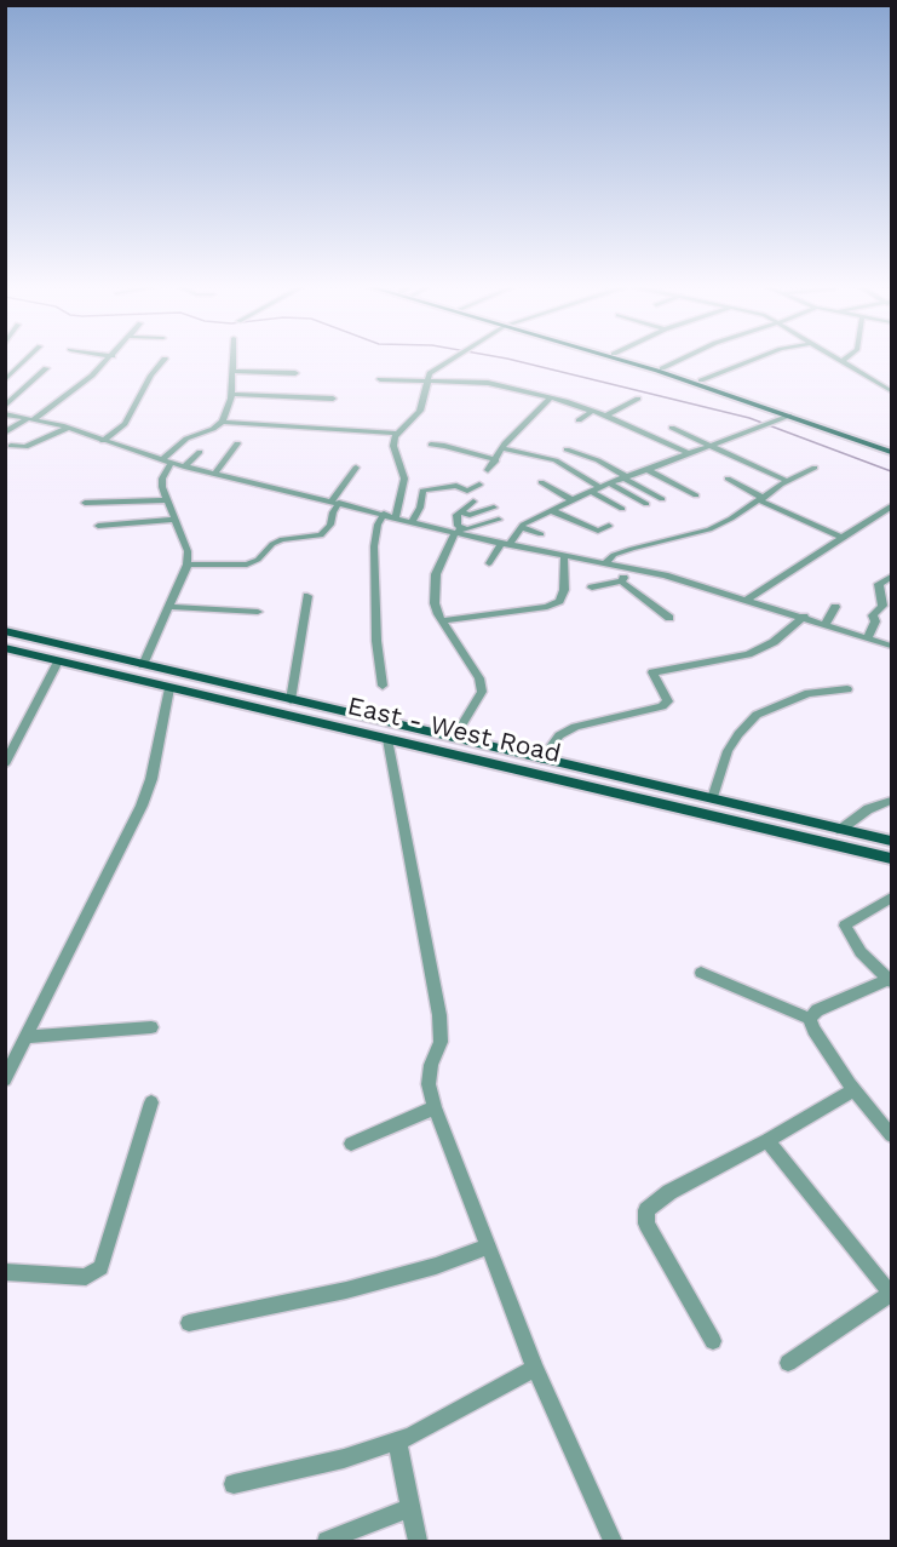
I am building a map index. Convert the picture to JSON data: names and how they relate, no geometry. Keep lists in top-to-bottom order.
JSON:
{
  "streets": {
    "main road": ["East - West Road"]
  }
}
